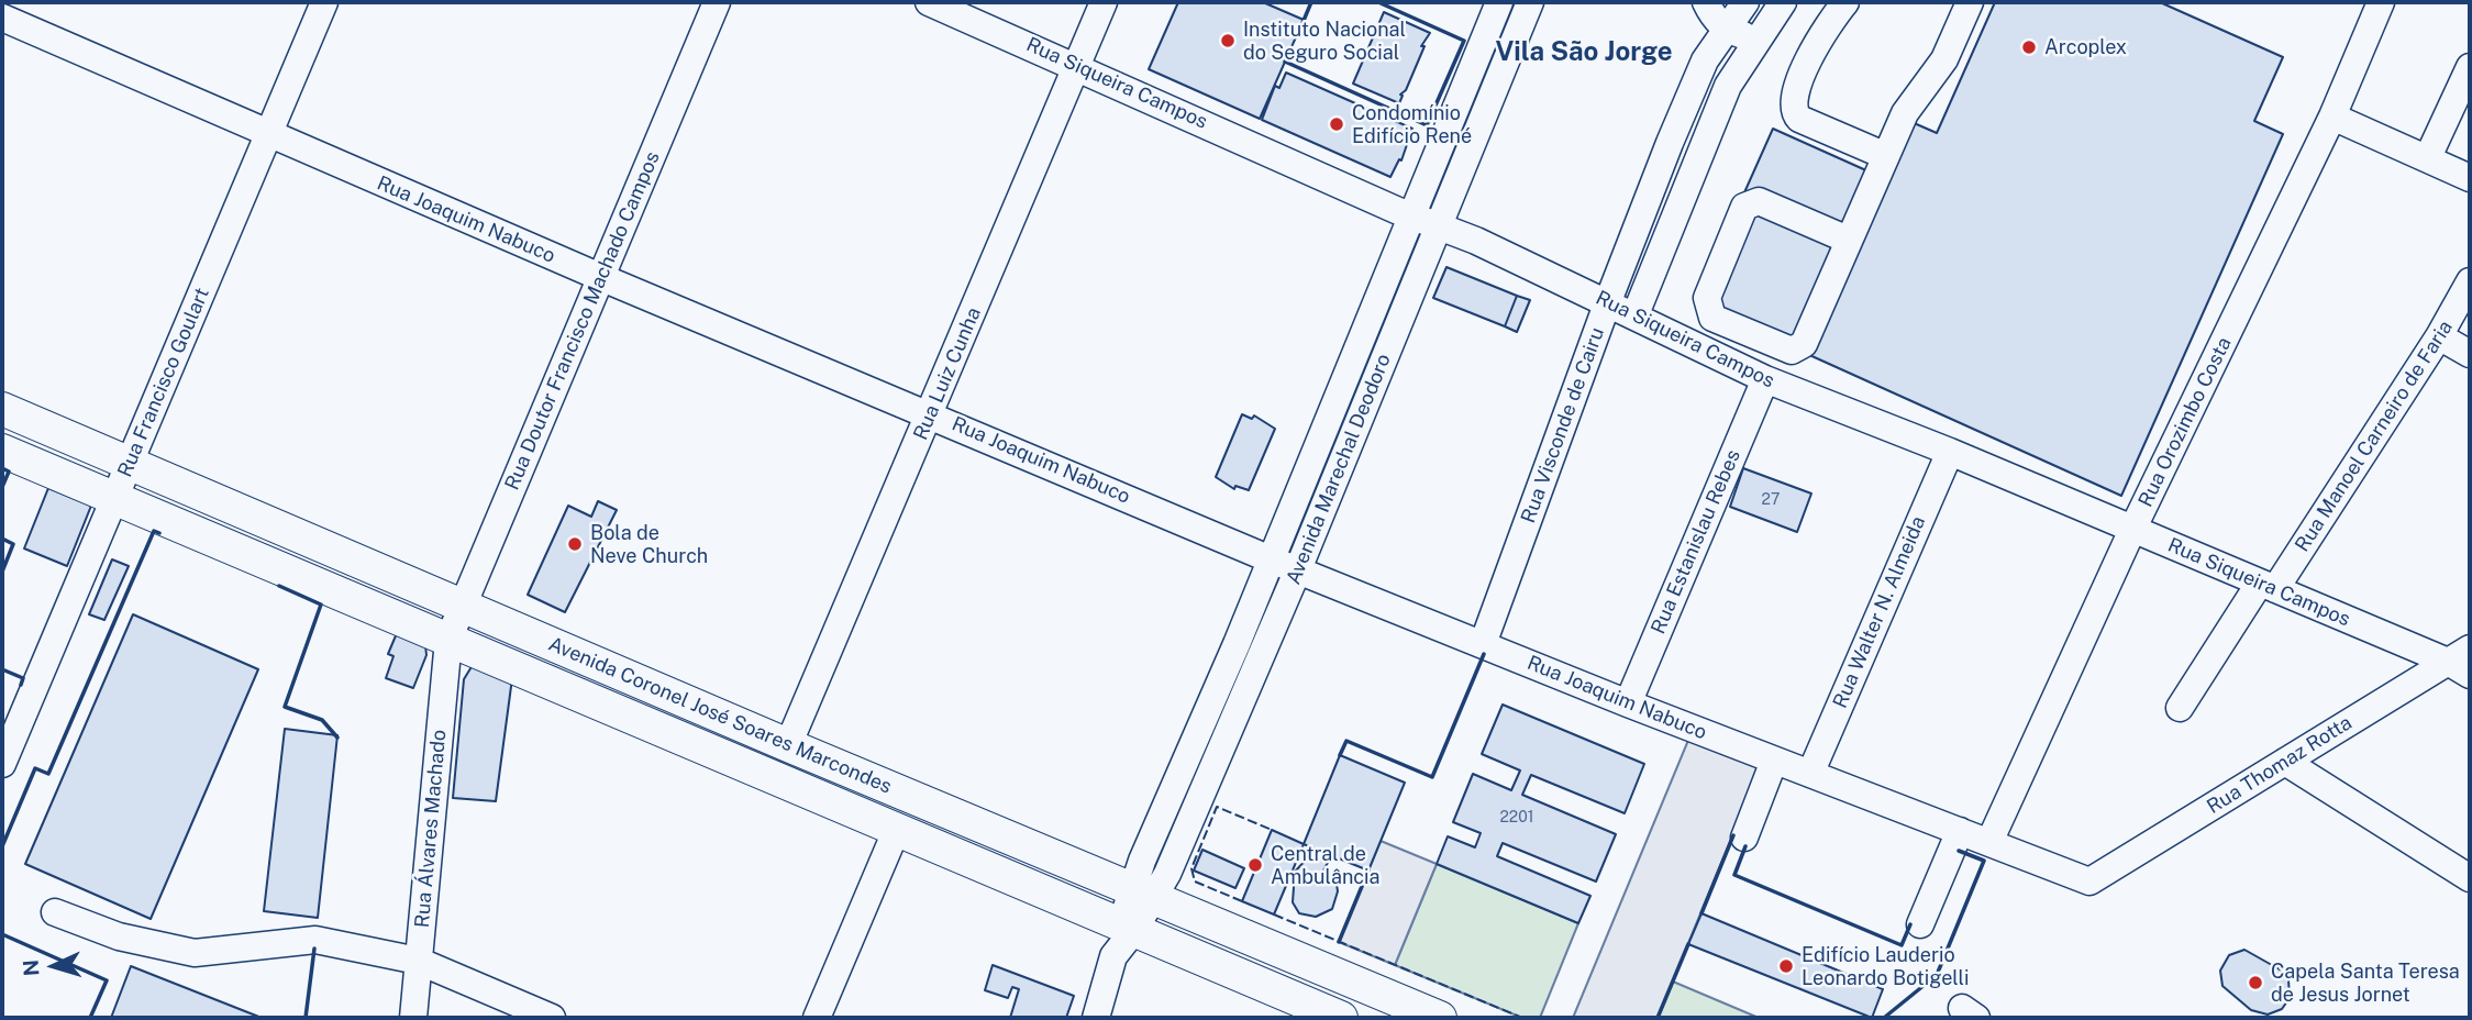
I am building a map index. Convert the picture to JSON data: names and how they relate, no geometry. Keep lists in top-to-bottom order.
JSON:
{
  "streets": {
    "main road": ["Avenida Coronel José Soares Marcondes"],
    "street": [
      "Rua Siqueira Campos",
      "Rua Joaquim Nabuco",
      "Rua Doutor Francisco Machado Campos",
      "Rua Luiz Cunha",
      "Rua Francisco Goulart",
      "Rua Orozimbo Costa",
      "Rua Visconde de Cairu",
      "Rua Manoel Carneiro de Faria",
      "Avenida Marechal Deodoro",
      "Rua Estanislau Rebes",
      "Rua Walter N. Almeida",
      "Rua Thomaz Rotta",
      "Rua Álvares Machado"
    ]
  },
  "crossings": [
    ["Rua Siqueira Campos", "Rua Luiz Cunha"],
    ["Rua Siqueira Campos", "Rua Orozimbo Costa"],
    ["Rua Siqueira Campos", "Rua Visconde de Cairu"],
    ["Rua Siqueira Campos", "Rua Manoel Carneiro de Faria"],
    ["Rua Siqueira Campos", "Avenida Marechal Deodoro"],
    ["Rua Siqueira Campos", "Rua Estanislau Rebes"],
    ["Rua Siqueira Campos", "Rua Walter N. Almeida"],
    ["Rua Siqueira Campos", "Rua Thomaz Rotta"],
    ["Rua Joaquim Nabuco", "Rua Doutor Francisco Machado Campos"],
    ["Rua Joaquim Nabuco", "Rua Luiz Cunha"],
    ["Rua Joaquim Nabuco", "Rua Francisco Goulart"],
    ["Rua Joaquim Nabuco", "Rua Orozimbo Costa"],
    ["Rua Joaquim Nabuco", "Rua Visconde de Cairu"],
    ["Rua Joaquim Nabuco", "Avenida Marechal Deodoro"],
    ["Rua Joaquim Nabuco", "Rua Estanislau Rebes"],
    ["Rua Joaquim Nabuco", "Rua Walter N. Almeida"],
    ["Rua Joaquim Nabuco", "Rua Thomaz Rotta"],
    ["Rua Doutor Francisco Machado Campos", "Avenida Coronel José Soares Marcondes"],
    ["Rua Doutor Francisco Machado Campos", "Rua Álvares Machado"],
    ["Rua Luiz Cunha", "Avenida Coronel José Soares Marcondes"],
    ["Rua Francisco Goulart", "Avenida Coronel José Soares Marcondes"],
    ["Avenida Marechal Deodoro", "Avenida Coronel José Soares Marcondes"],
    ["Avenida Coronel José Soares Marcondes", "Rua Álvares Machado"]
  ],
  "districts": ["Vila São Jorge"],
  "places": [
    "Instituto Nacional do Seguro Social",
    "Arcoplex",
    "Condomínio Edifício René",
    "Bola de Neve Church",
    "Central de Ambulância",
    "Edifício Lauderio Leonardo Botigelli",
    "Capela Santa Teresa de Jesus Jornet"
  ],
  "house_numbers": ["27", "2201"],
  "north": "left"
}
